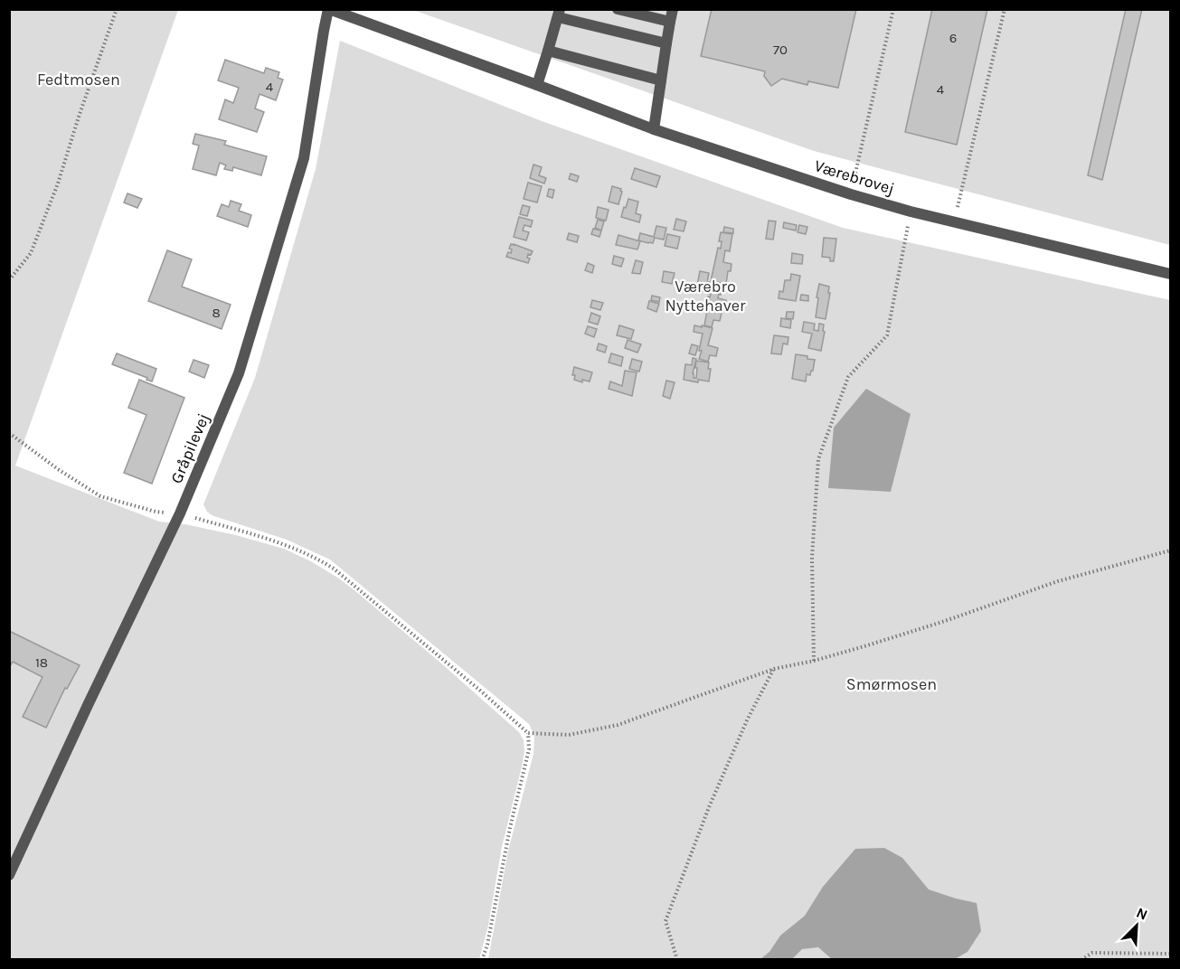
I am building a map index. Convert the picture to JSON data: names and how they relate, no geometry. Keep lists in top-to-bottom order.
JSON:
{
  "streets": {
    "street": ["Værebrovej", "Gråpilevej"]
  },
  "crossings": [
    ["Værebrovej", "Gråpilevej"]
  ],
  "parks": ["Fedtmosen", "Værebro Nyttehaver", "Smørmosen"],
  "house_numbers": [
    "6",
    "70",
    "4",
    "4",
    "8",
    "18"
  ],
  "north": "top right"
}
